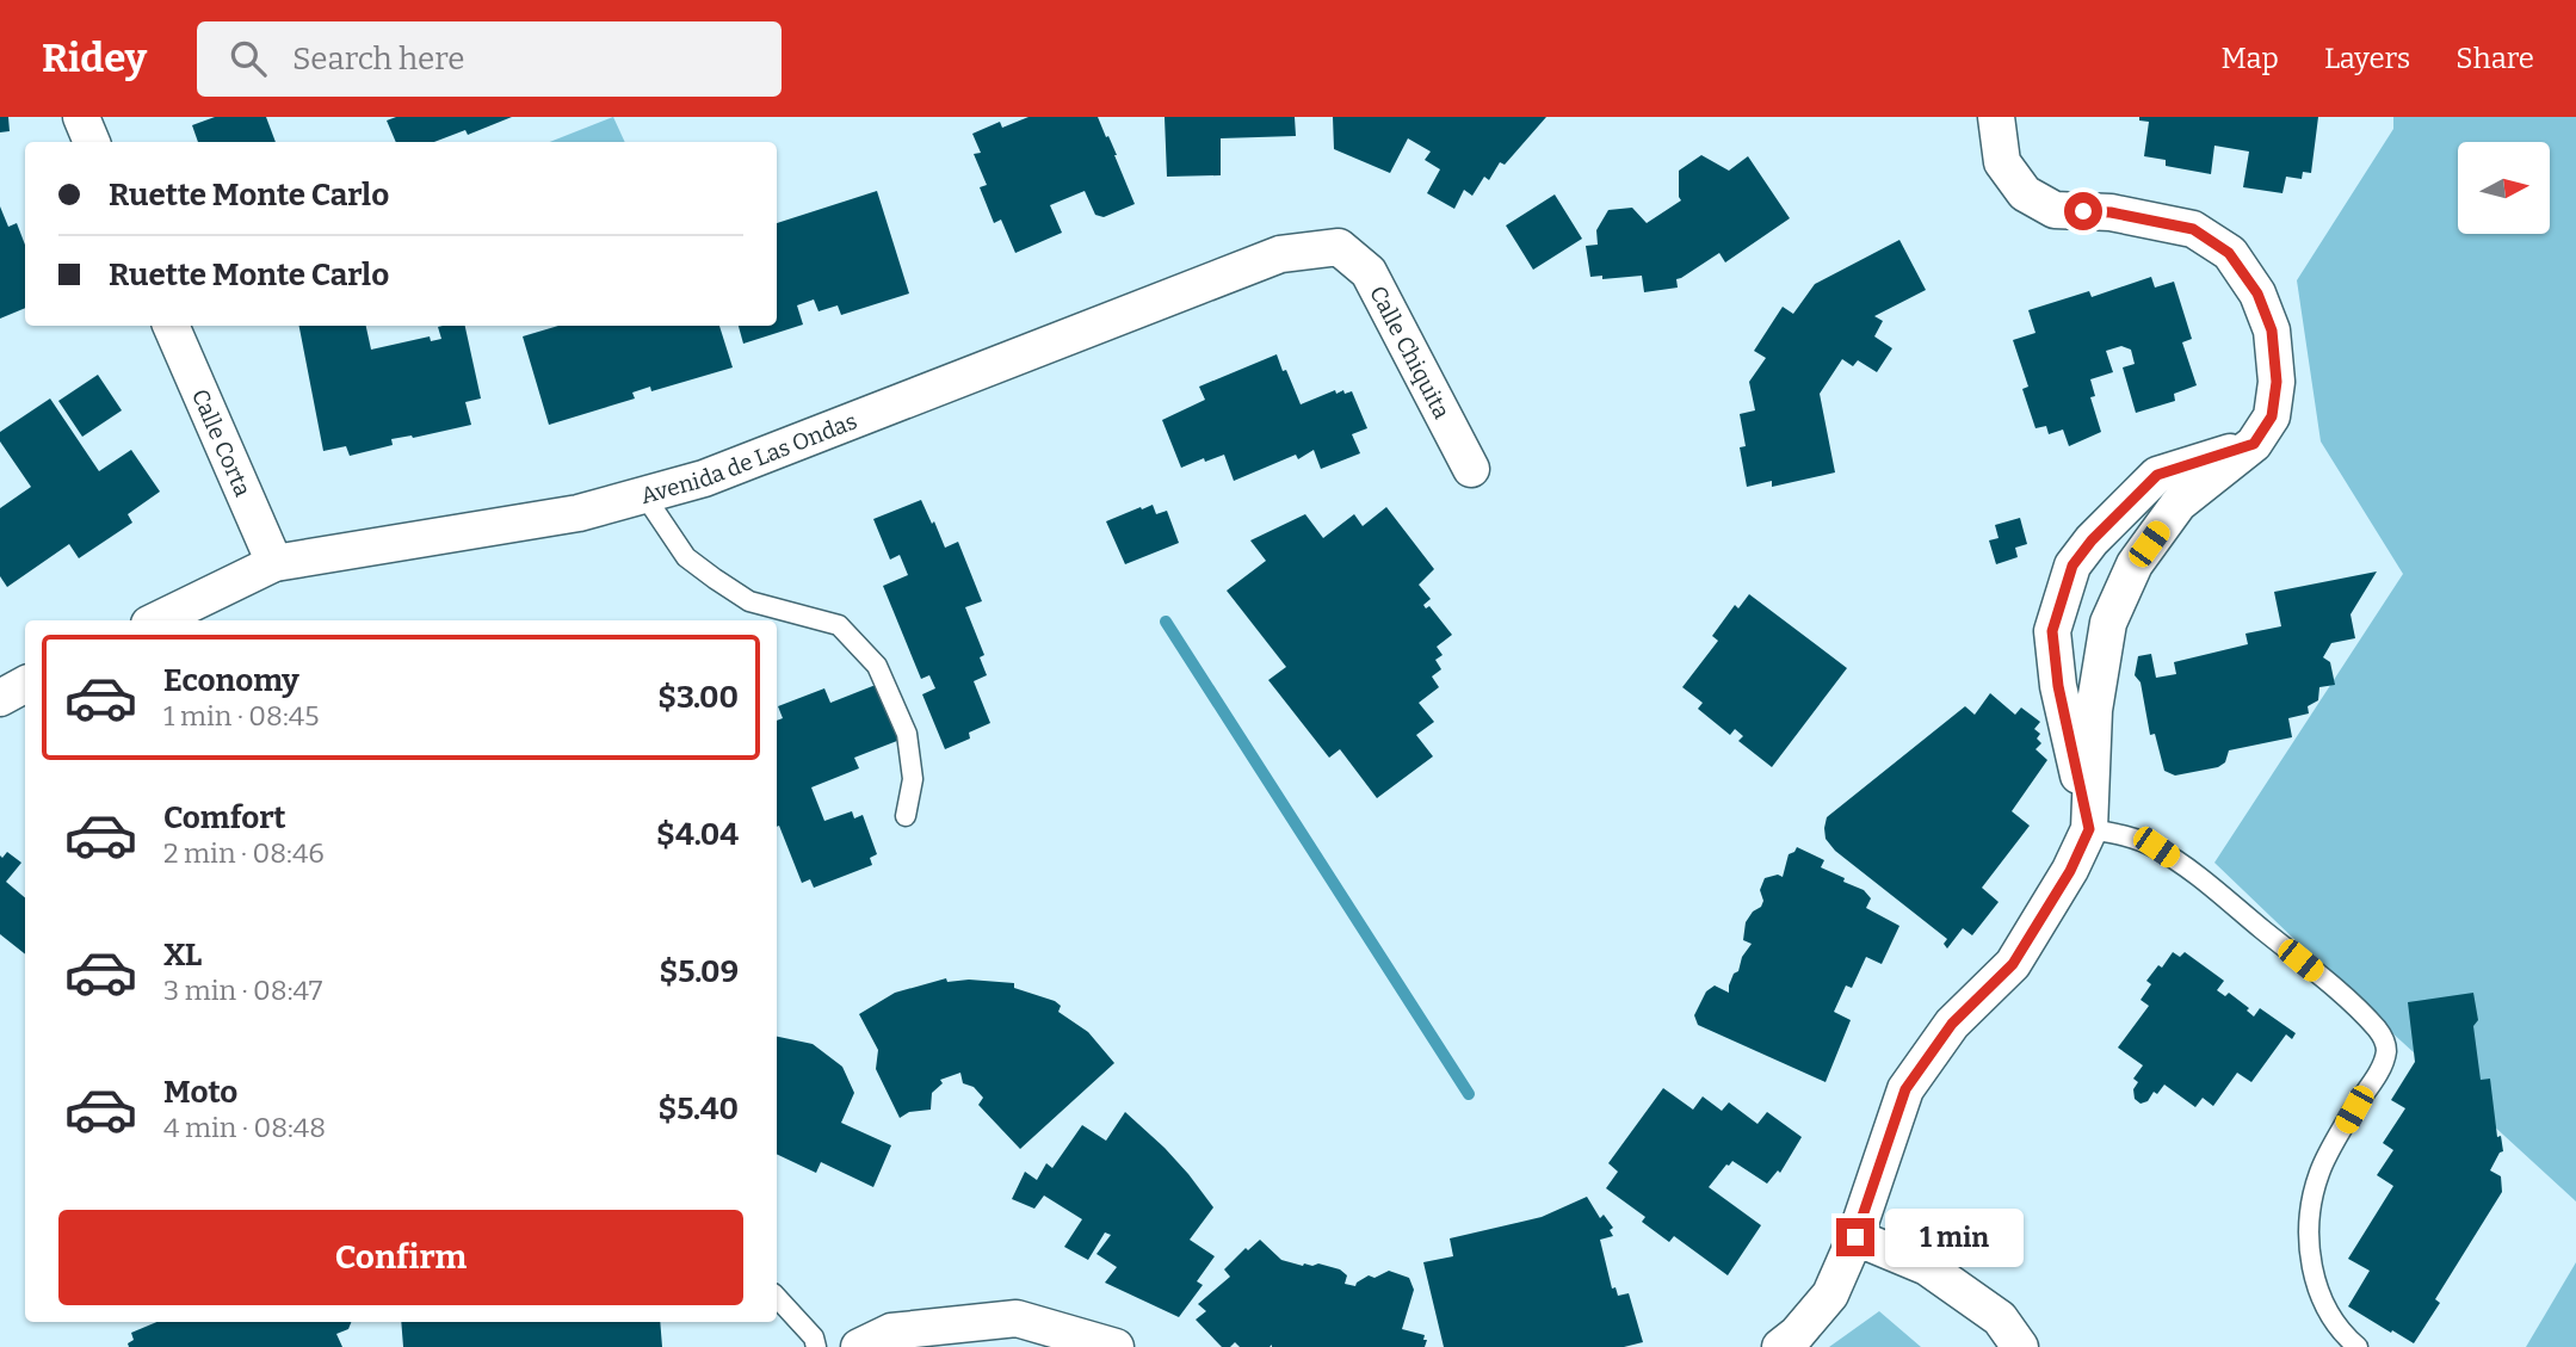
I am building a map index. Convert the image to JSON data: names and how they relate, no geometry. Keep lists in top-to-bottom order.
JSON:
{
  "streets": {
    "street": ["Calle Chiquita", "Calle Corta", "Avenida de Las Ondas"]
  },
  "crossings": [
    ["Calle Chiquita", "Avenida de Las Ondas"],
    ["Calle Corta", "Avenida de Las Ondas"]
  ],
  "north": "right",
  "page": {
    "header": "Ridey",
    "search": "Search here",
    "nav": ["Map", "Layers", "Share"],
    "banner": ["Ruette Monte Carlo", "Ruette Monte Carlo"],
    "list": [
      {
        "name": "Economy",
        "note": "1 min · 08:45",
        "value": "$3.00"
      },
      {
        "name": "Comfort",
        "note": "2 min · 08:46",
        "value": "$4.04"
      },
      {
        "name": "XL",
        "note": "3 min · 08:47",
        "value": "$5.09"
      },
      {
        "name": "Moto",
        "note": "4 min · 08:48",
        "value": "$5.40"
      }
    ],
    "buttons": "Confirm",
    "bubble": "1 min"
  }
}
